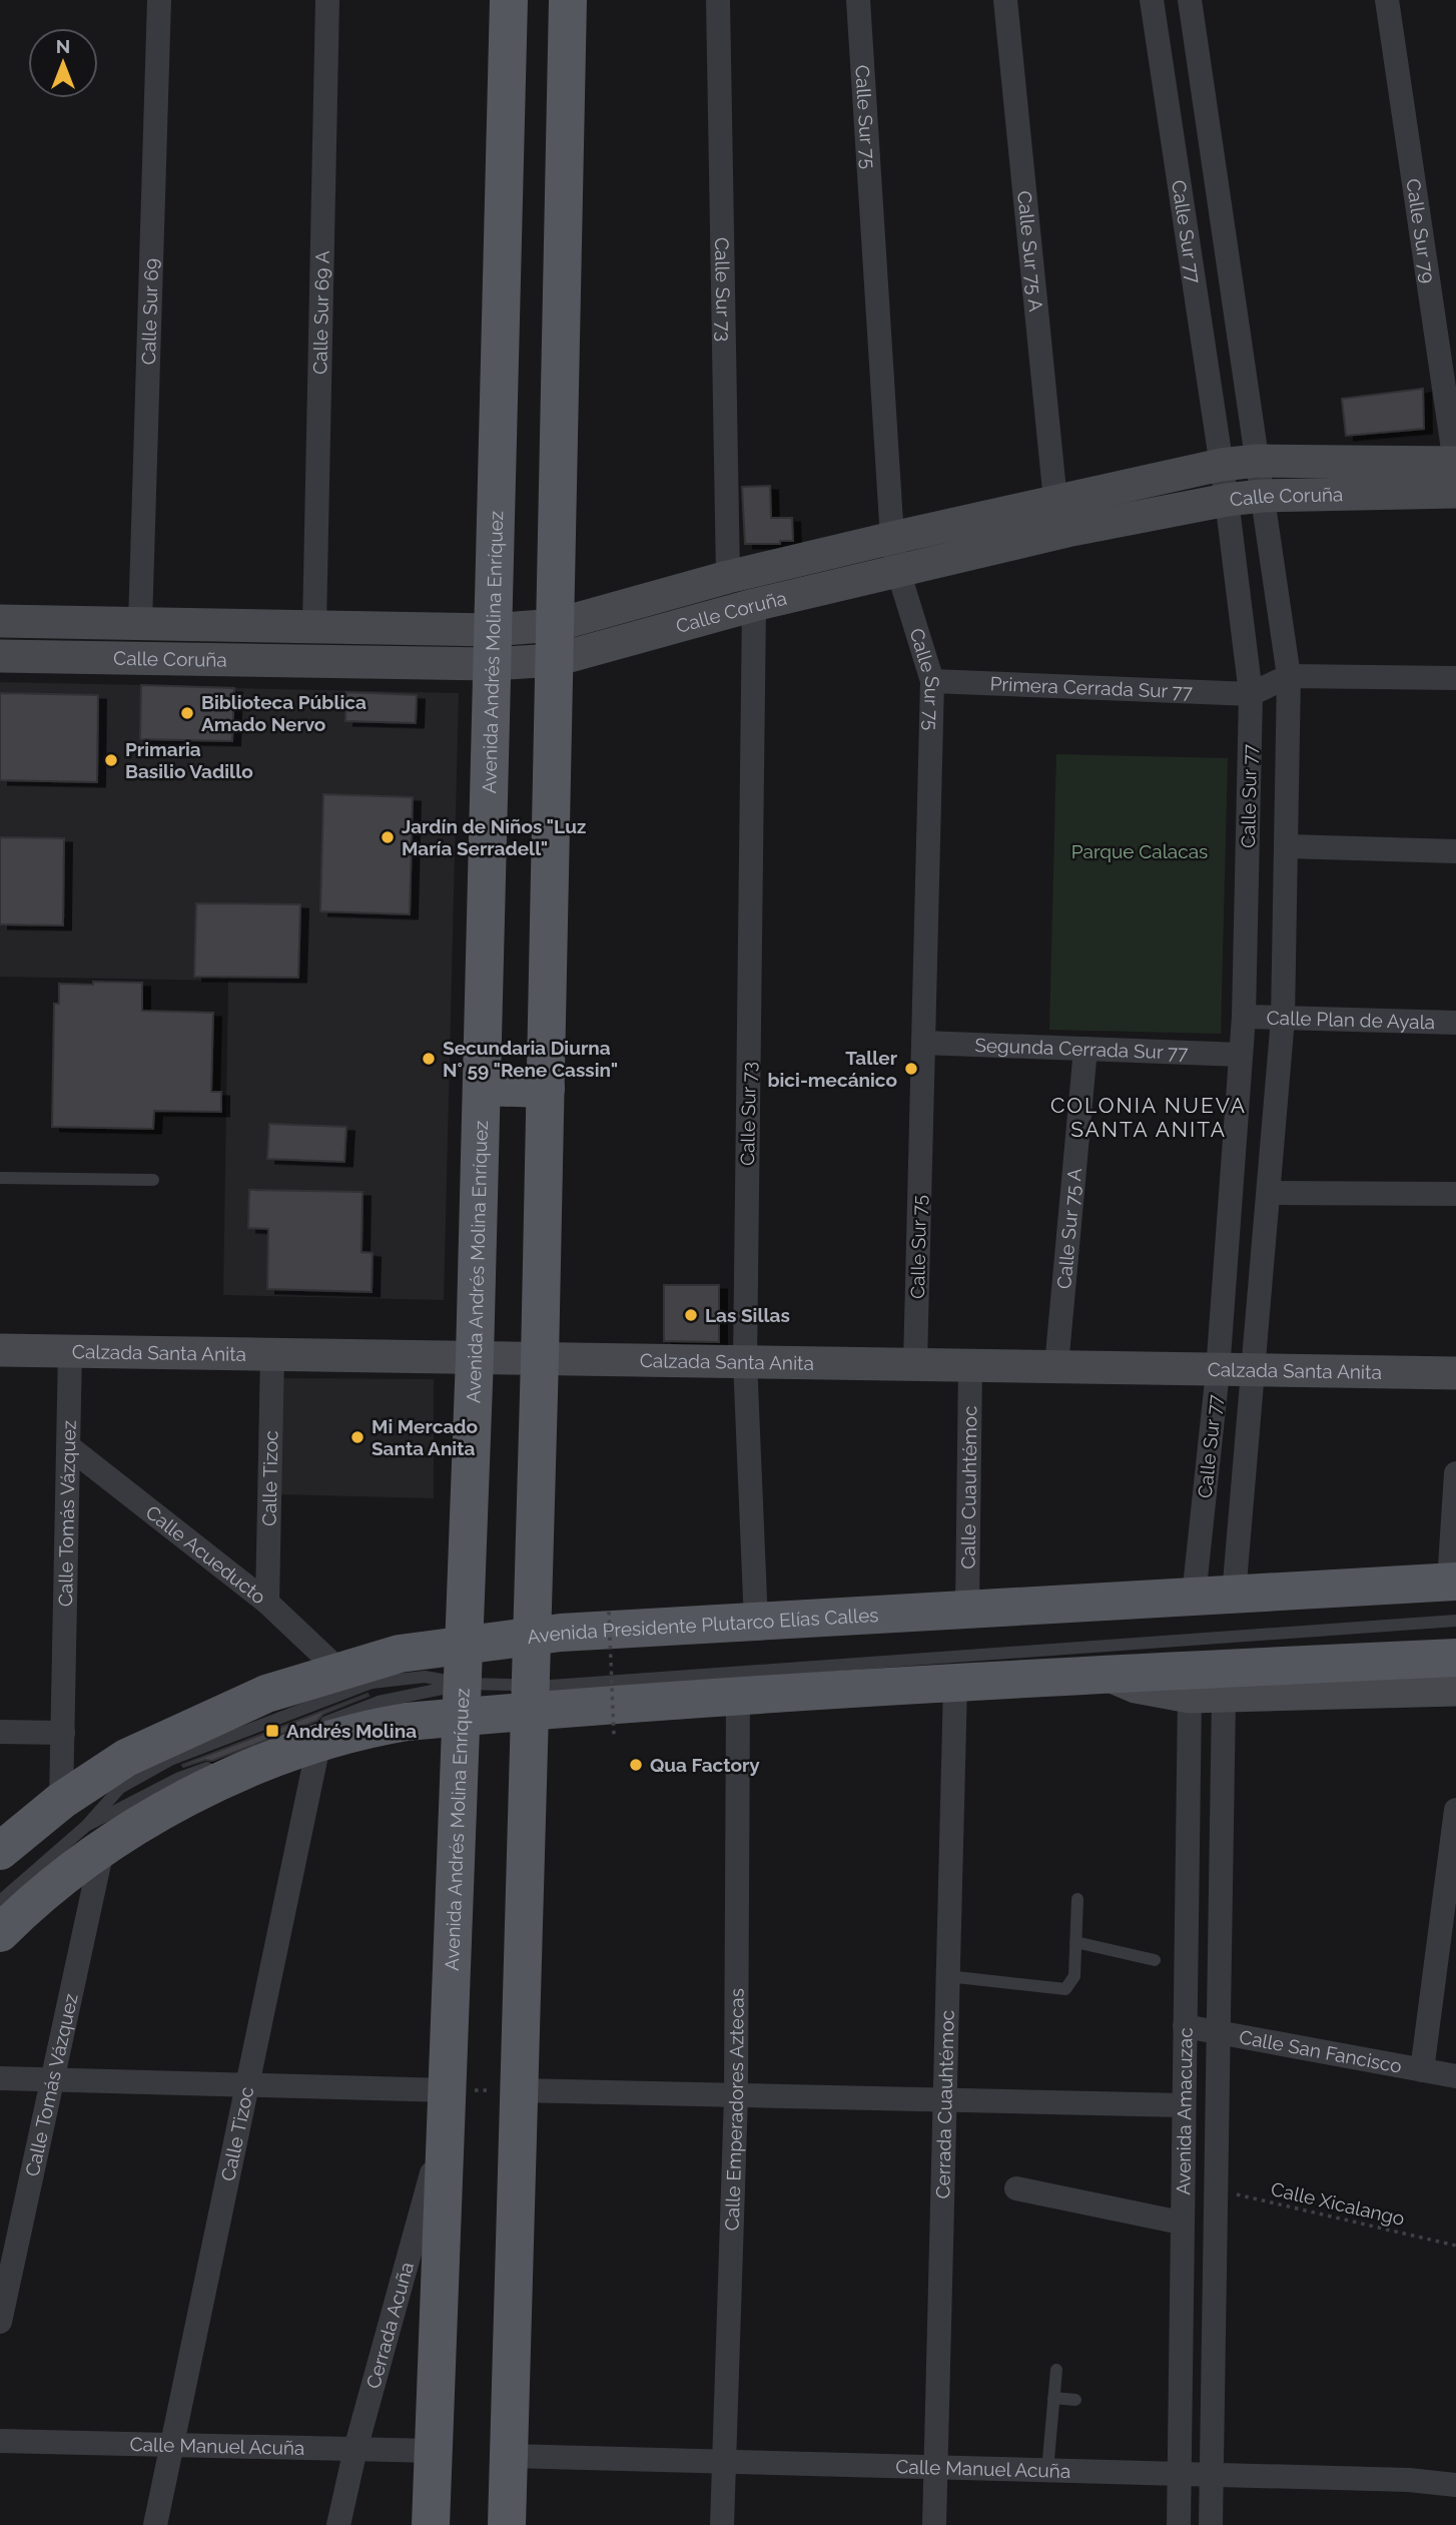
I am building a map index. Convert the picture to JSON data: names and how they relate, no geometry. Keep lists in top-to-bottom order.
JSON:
{
  "streets": {
    "main road": ["Avenida Andrés Molina Enríquez", "Avenida Presidente Plutarco Elías Calles"],
    "street": [
      "Calle Sur 75",
      "Calle Sur 79",
      "Calle Sur 77",
      "Calle Sur 75 A",
      "Calle Sur 73",
      "Calle Sur 69",
      "Calle Sur 69 A",
      "Calle Coruña",
      "Primera Cerrada Sur 77",
      "Calle Plan de Ayala",
      "Segunda Cerrada Sur 77",
      "Calzada Santa Anita",
      "Calle Tizoc",
      "Calle Cuauhtémoc",
      "Calle Tomás Vázquez",
      "Calle Acueducto",
      "Calle San Fancisco",
      "Cerrada Cuauhtémoc",
      "Calle Emperadores Aztecas",
      "Avenida Amacuzac",
      "Cerrada Acuña",
      "Calle Manuel Acuña"
    ],
    "path": ["Calle Xicalango"]
  },
  "crossings": [
    ["Calle Sur 75", "Calle Coruña"],
    ["Calle Sur 75", "Primera Cerrada Sur 77"],
    ["Calle Sur 75", "Segunda Cerrada Sur 77"],
    ["Calle Sur 75", "Calzada Santa Anita"],
    ["Calle Sur 79", "Calle Coruña"],
    ["Calle Sur 77", "Calle Coruña"],
    ["Calle Sur 77", "Primera Cerrada Sur 77"],
    ["Calle Sur 77", "Calle Plan de Ayala"],
    ["Calle Sur 77", "Segunda Cerrada Sur 77"],
    ["Calle Sur 77", "Calzada Santa Anita"],
    ["Calle Sur 77", "Avenida Presidente Plutarco Elías Calles"],
    ["Calle Sur 75 A", "Calle Coruña"],
    ["Calle Sur 75 A", "Segunda Cerrada Sur 77"],
    ["Calle Sur 75 A", "Calzada Santa Anita"],
    ["Calle Sur 73", "Calle Coruña"],
    ["Calle Sur 73", "Calzada Santa Anita"],
    ["Calle Sur 73", "Avenida Presidente Plutarco Elías Calles"],
    ["Calle Sur 69", "Calle Coruña"],
    ["Calle Sur 69 A", "Calle Coruña"],
    ["Calle Coruña", "Avenida Andrés Molina Enríquez"],
    ["Avenida Andrés Molina Enríquez", "Calzada Santa Anita"],
    ["Avenida Andrés Molina Enríquez", "Avenida Presidente Plutarco Elías Calles"],
    ["Avenida Andrés Molina Enríquez", "Cerrada Acuña"],
    ["Avenida Andrés Molina Enríquez", "Calle Manuel Acuña"],
    ["Calzada Santa Anita", "Calle Tizoc"],
    ["Calzada Santa Anita", "Calle Cuauhtémoc"],
    ["Calzada Santa Anita", "Calle Tomás Vázquez"],
    ["Calle Tizoc", "Calle Acueducto"],
    ["Calle Tizoc", "Avenida Presidente Plutarco Elías Calles"],
    ["Calle Tizoc", "Calle Manuel Acuña"],
    ["Calle Cuauhtémoc", "Avenida Presidente Plutarco Elías Calles"],
    ["Calle Tomás Vázquez", "Calle Acueducto"],
    ["Calle Tomás Vázquez", "Avenida Presidente Plutarco Elías Calles"],
    ["Calle Acueducto", "Avenida Presidente Plutarco Elías Calles"],
    ["Avenida Presidente Plutarco Elías Calles", "Cerrada Cuauhtémoc"],
    ["Avenida Presidente Plutarco Elías Calles", "Calle Emperadores Aztecas"],
    ["Avenida Presidente Plutarco Elías Calles", "Avenida Amacuzac"],
    ["Calle San Fancisco", "Avenida Amacuzac"],
    ["Cerrada Cuauhtémoc", "Calle Manuel Acuña"],
    ["Calle Emperadores Aztecas", "Calle Manuel Acuña"],
    ["Avenida Amacuzac", "Calle Xicalango"],
    ["Avenida Amacuzac", "Calle Manuel Acuña"],
    ["Cerrada Acuña", "Calle Manuel Acuña"]
  ],
  "districts": ["COLONIA NUEVA SANTA ANITA"],
  "parks": ["Parque Calacas"],
  "places": {
    "other": [
      "Biblioteca Pública Amado Nervo",
      "Primaria Basilio Vadillo",
      "Jardín de Niños \"Luz María Serradell\"",
      "Secundaria Diurna N° 59 \"Rene Cassin\"",
      "Taller bici-mecánico",
      "Las Sillas",
      "Mi Mercado Santa Anita",
      "Qua Factory"
    ],
    "transit": ["Andrés Molina"]
  },
  "north": "top"
}
